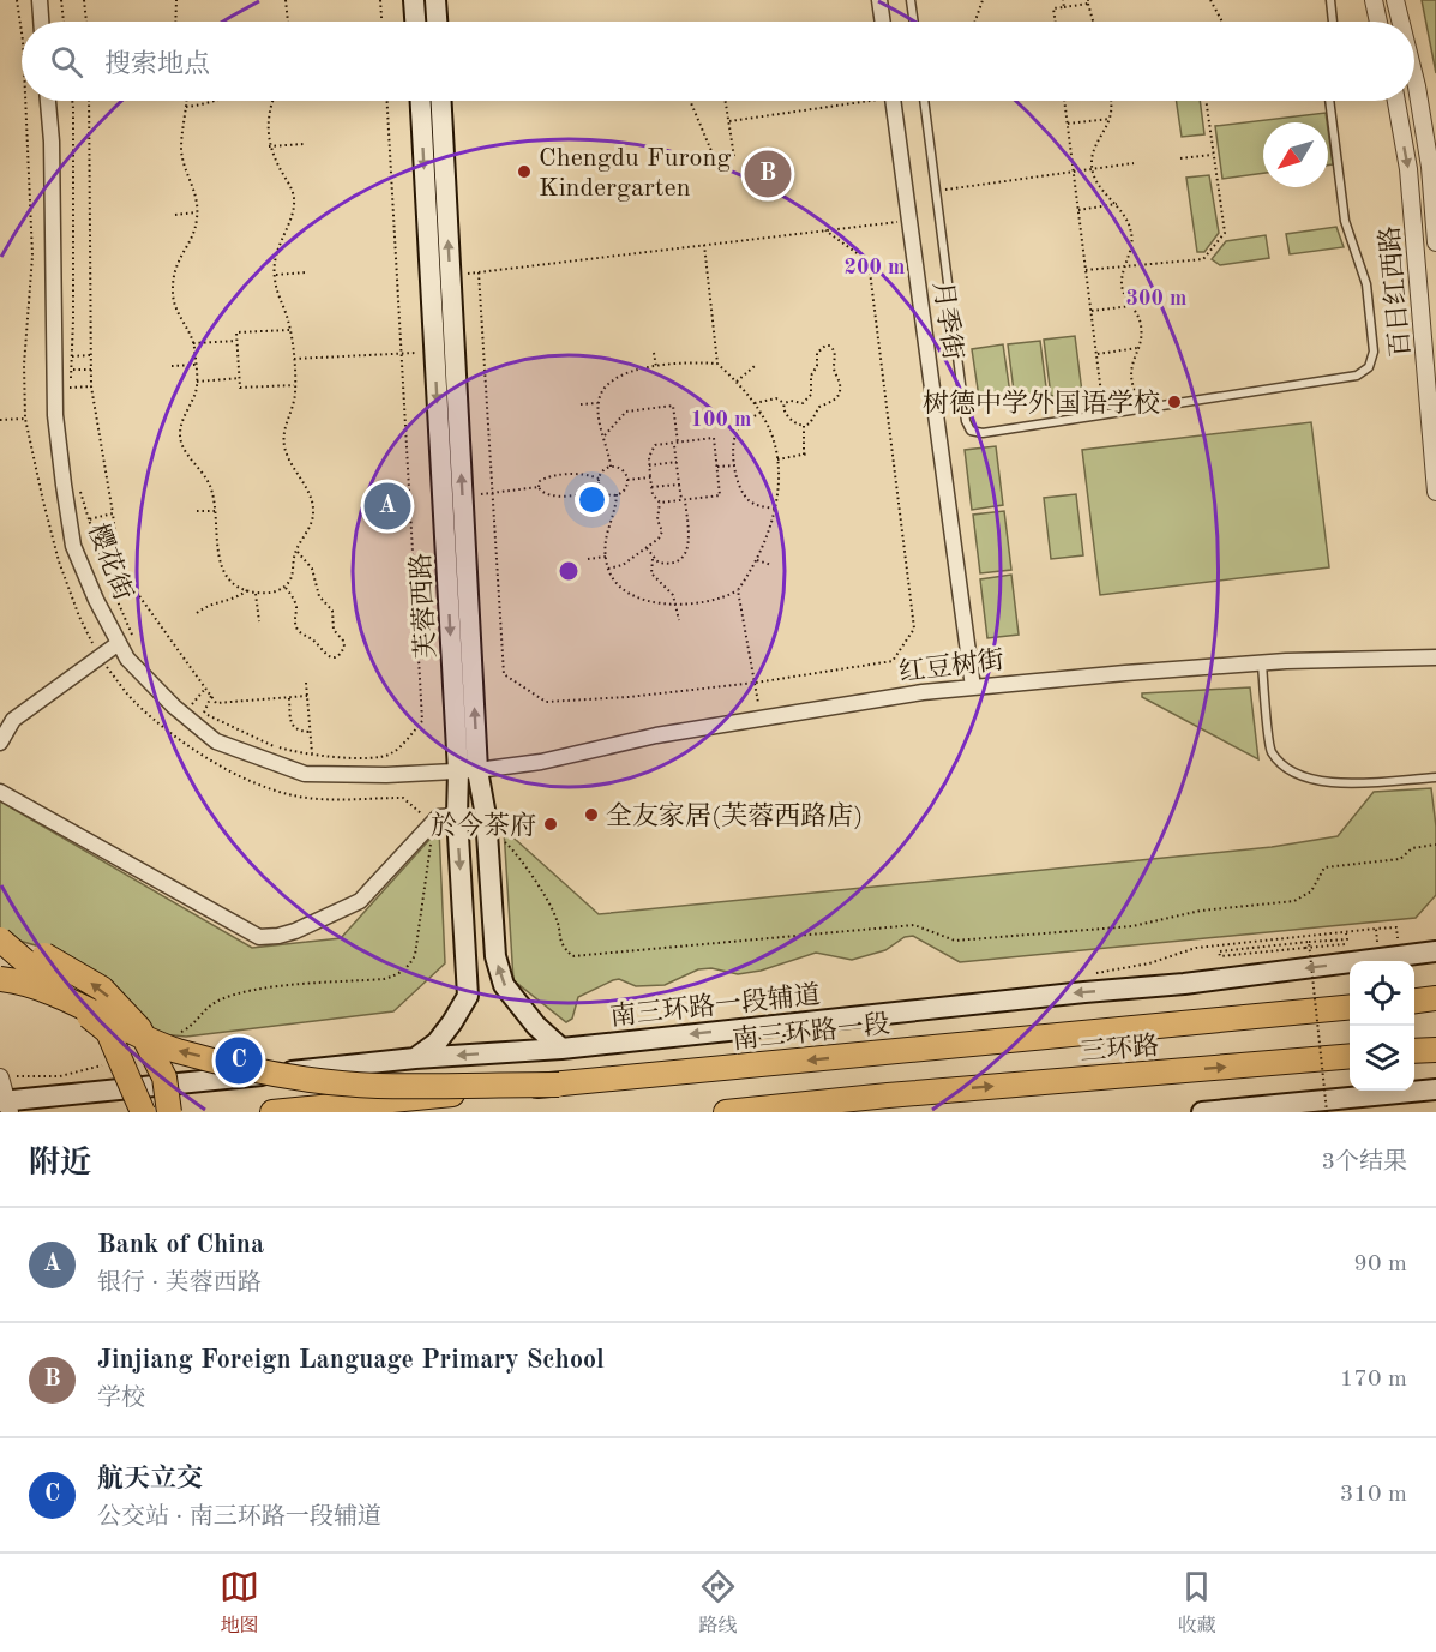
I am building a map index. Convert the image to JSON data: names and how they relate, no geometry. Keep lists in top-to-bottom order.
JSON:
{
  "streets": {
    "highway": ["南三环路一段", "三环路"],
    "main road": ["芙蓉西路", "南三环路一段辅道"],
    "street": [
      "百日红西路",
      "月季街",
      "樱花街",
      "红豆树街"
    ]
  },
  "crossings": [
    ["月季街", "红豆树街"],
    ["樱花街", "芙蓉西路"],
    ["樱花街", "红豆树街"],
    ["芙蓉西路", "红豆树街"],
    ["芙蓉西路", "南三环路一段辅道"]
  ],
  "one_way": ["南三环路一段辅道", "南三环路一段", "三环路"],
  "places": [
    "Chengdu Furong Kindergarten",
    "树德中学外国语学校",
    "全友家居(芙蓉西路店)",
    "於今茶府"
  ],
  "north": "bottom left",
  "page": {
    "search": "搜索地点",
    "pins": ["B", "A", "C"],
    "heading": ["附近", "3个结果"],
    "list": [
      {
        "mark": "A",
        "name": "Bank of China",
        "note": "银行 · 芙蓉西路",
        "value": "90 m"
      },
      {
        "mark": "B",
        "name": "Jinjiang Foreign Language Primary School",
        "note": "学校",
        "value": "170 m"
      },
      {
        "mark": "C",
        "name": "航天立交",
        "note": "公交站 · 南三环路一段辅道",
        "value": "310 m"
      }
    ],
    "nav": ["地图", "路线", "收藏"]
  },
  "rings": ["200 m", "300 m", "100 m"]
}
